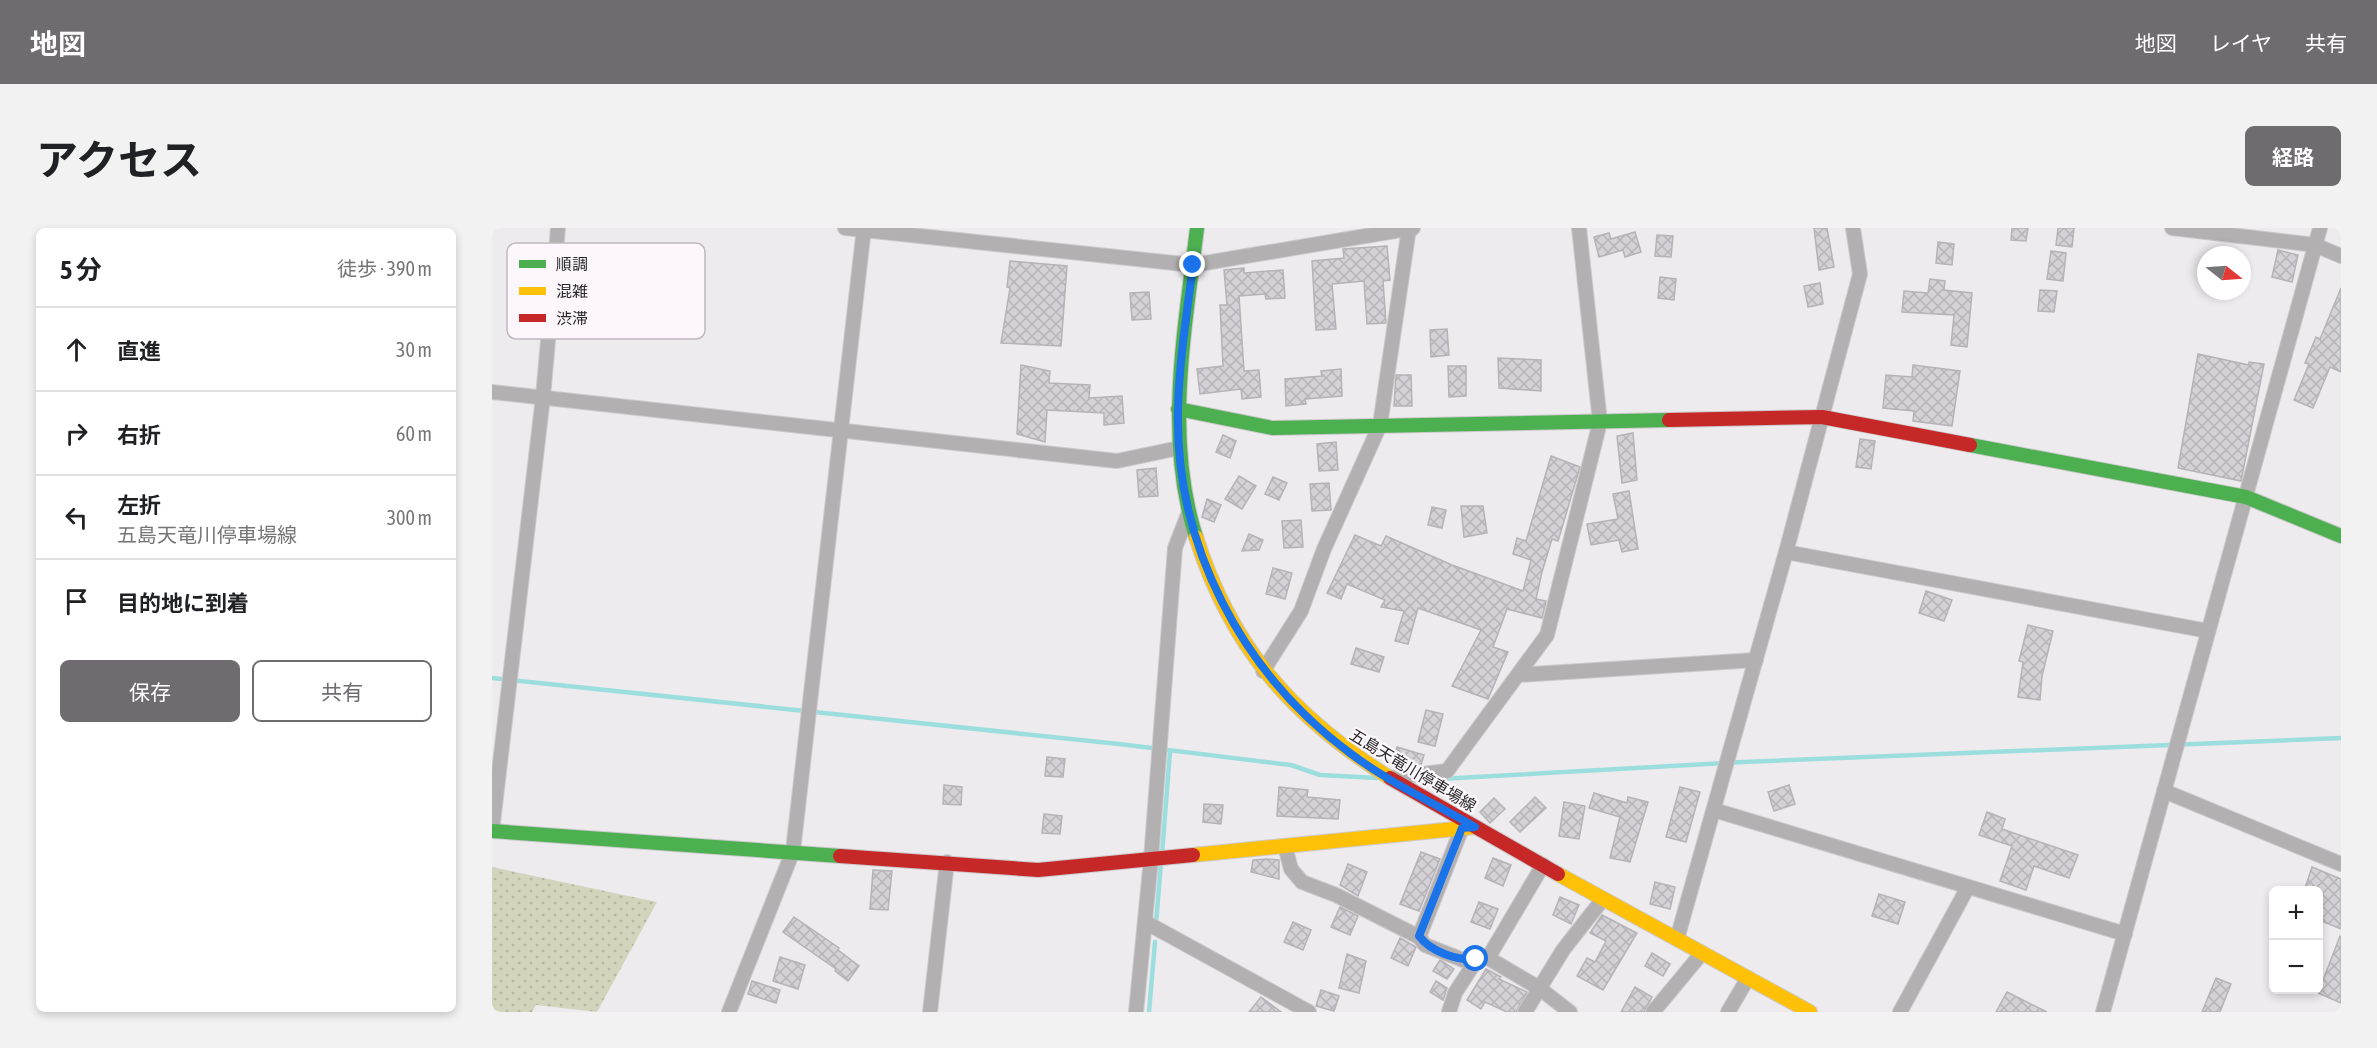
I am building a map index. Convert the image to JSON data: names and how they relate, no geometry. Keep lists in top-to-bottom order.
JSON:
{
  "streets": {
    "street": ["五島天竜川停車場線"]
  },
  "legend": ["順調", "混雑", "渋滞"],
  "north": "right",
  "page": {
    "header": "地図",
    "nav": ["地図", "レイヤ", "共有"],
    "title": "アクセス",
    "buttons": [
      "経路",
      ["保存", "共有"]
    ],
    "heading": ["5 分", "徒歩 · 390 m"],
    "list": [
      ["直進", "30 m"],
      ["右折", "60 m"],
      ["左折", "五島天竜川停車場線", "300 m"],
      "目的地に到着"
    ],
    "map_buttons": ["+", "−"]
  }
}
